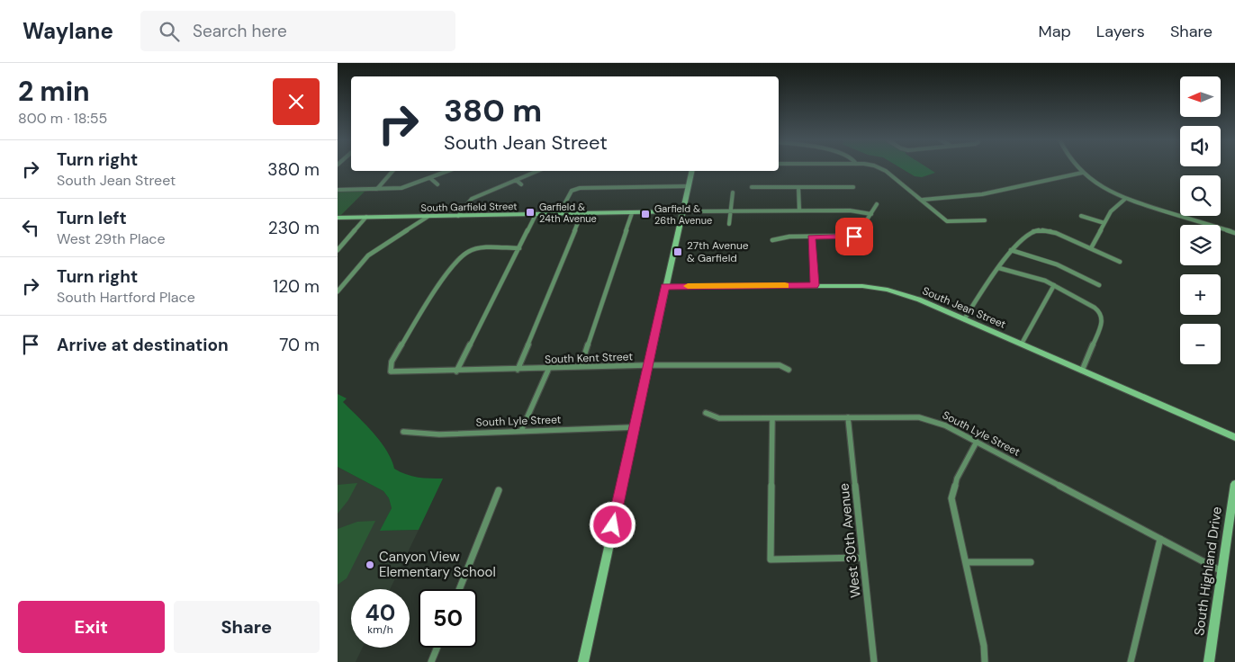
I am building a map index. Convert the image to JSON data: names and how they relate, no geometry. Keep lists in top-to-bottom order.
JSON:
{
  "streets": {
    "street": [
      "South Garfield Street",
      "South Jean Street",
      "South Kent Street",
      "South Lyle Street",
      "West 30th Avenue",
      "South Highland Drive"
    ]
  },
  "crossings": [
    ["South Lyle Street", "West 30th Avenue"],
    ["South Lyle Street", "South Highland Drive"]
  ],
  "places": {
    "transit": ["Garfield & 24th Avenue", "Garfield & 26th Avenue", "27th Avenue & Garfield"],
    "other": ["Canyon View Elementary School"]
  },
  "north": "left",
  "page": {
    "header": "Waylane",
    "search": "Search here",
    "nav": ["Map", "Layers", "Share"],
    "heading": ["2 min", "800 m · 18:55"],
    "map_buttons": ["+", "−"],
    "turn": ["380 m", "South Jean Street"],
    "list": [
      {
        "name": "Turn right",
        "note": "South Jean Street",
        "value": "380 m"
      },
      {
        "name": "Turn left",
        "note": "West 29th Place",
        "value": "230 m"
      },
      {
        "name": "Turn right",
        "note": "South Hartford Place",
        "value": "120 m"
      },
      {
        "name": "Arrive at destination",
        "value": "70 m"
      }
    ],
    "speed": "40 km/h",
    "limit": "50",
    "buttons": ["Exit", "Share"]
  }
}
